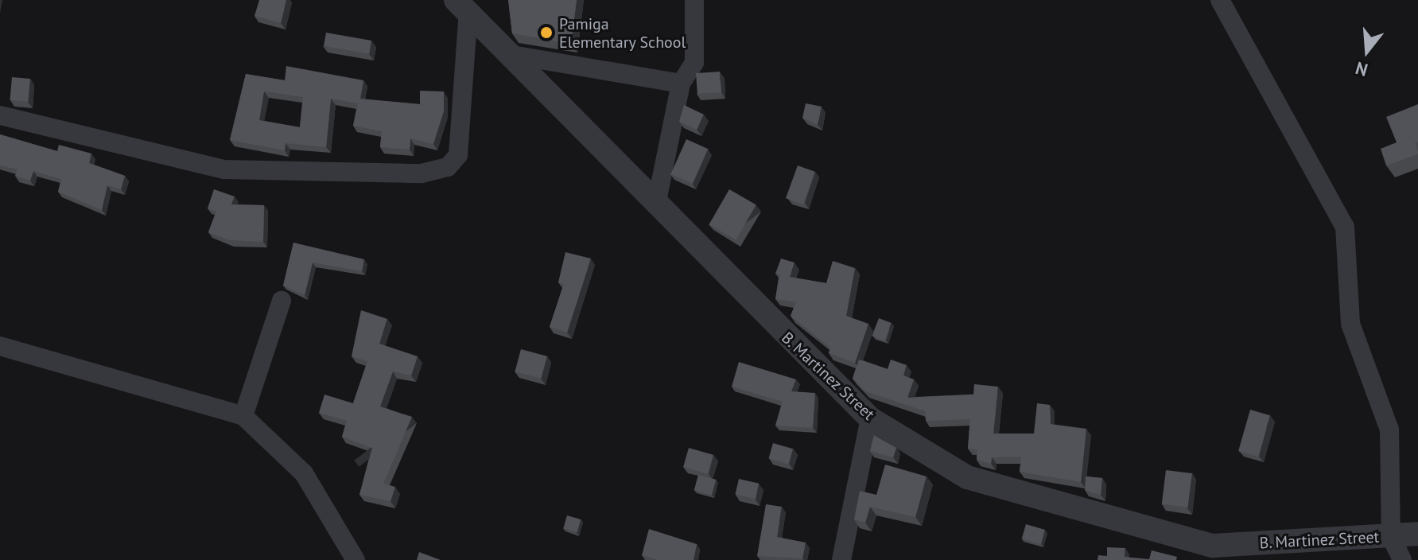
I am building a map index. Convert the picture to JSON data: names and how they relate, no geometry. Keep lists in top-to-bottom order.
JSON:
{
  "streets": {
    "street": ["B. Martinez Street"]
  },
  "places": ["Pamiga Elementary School"],
  "north": "bottom"
}
